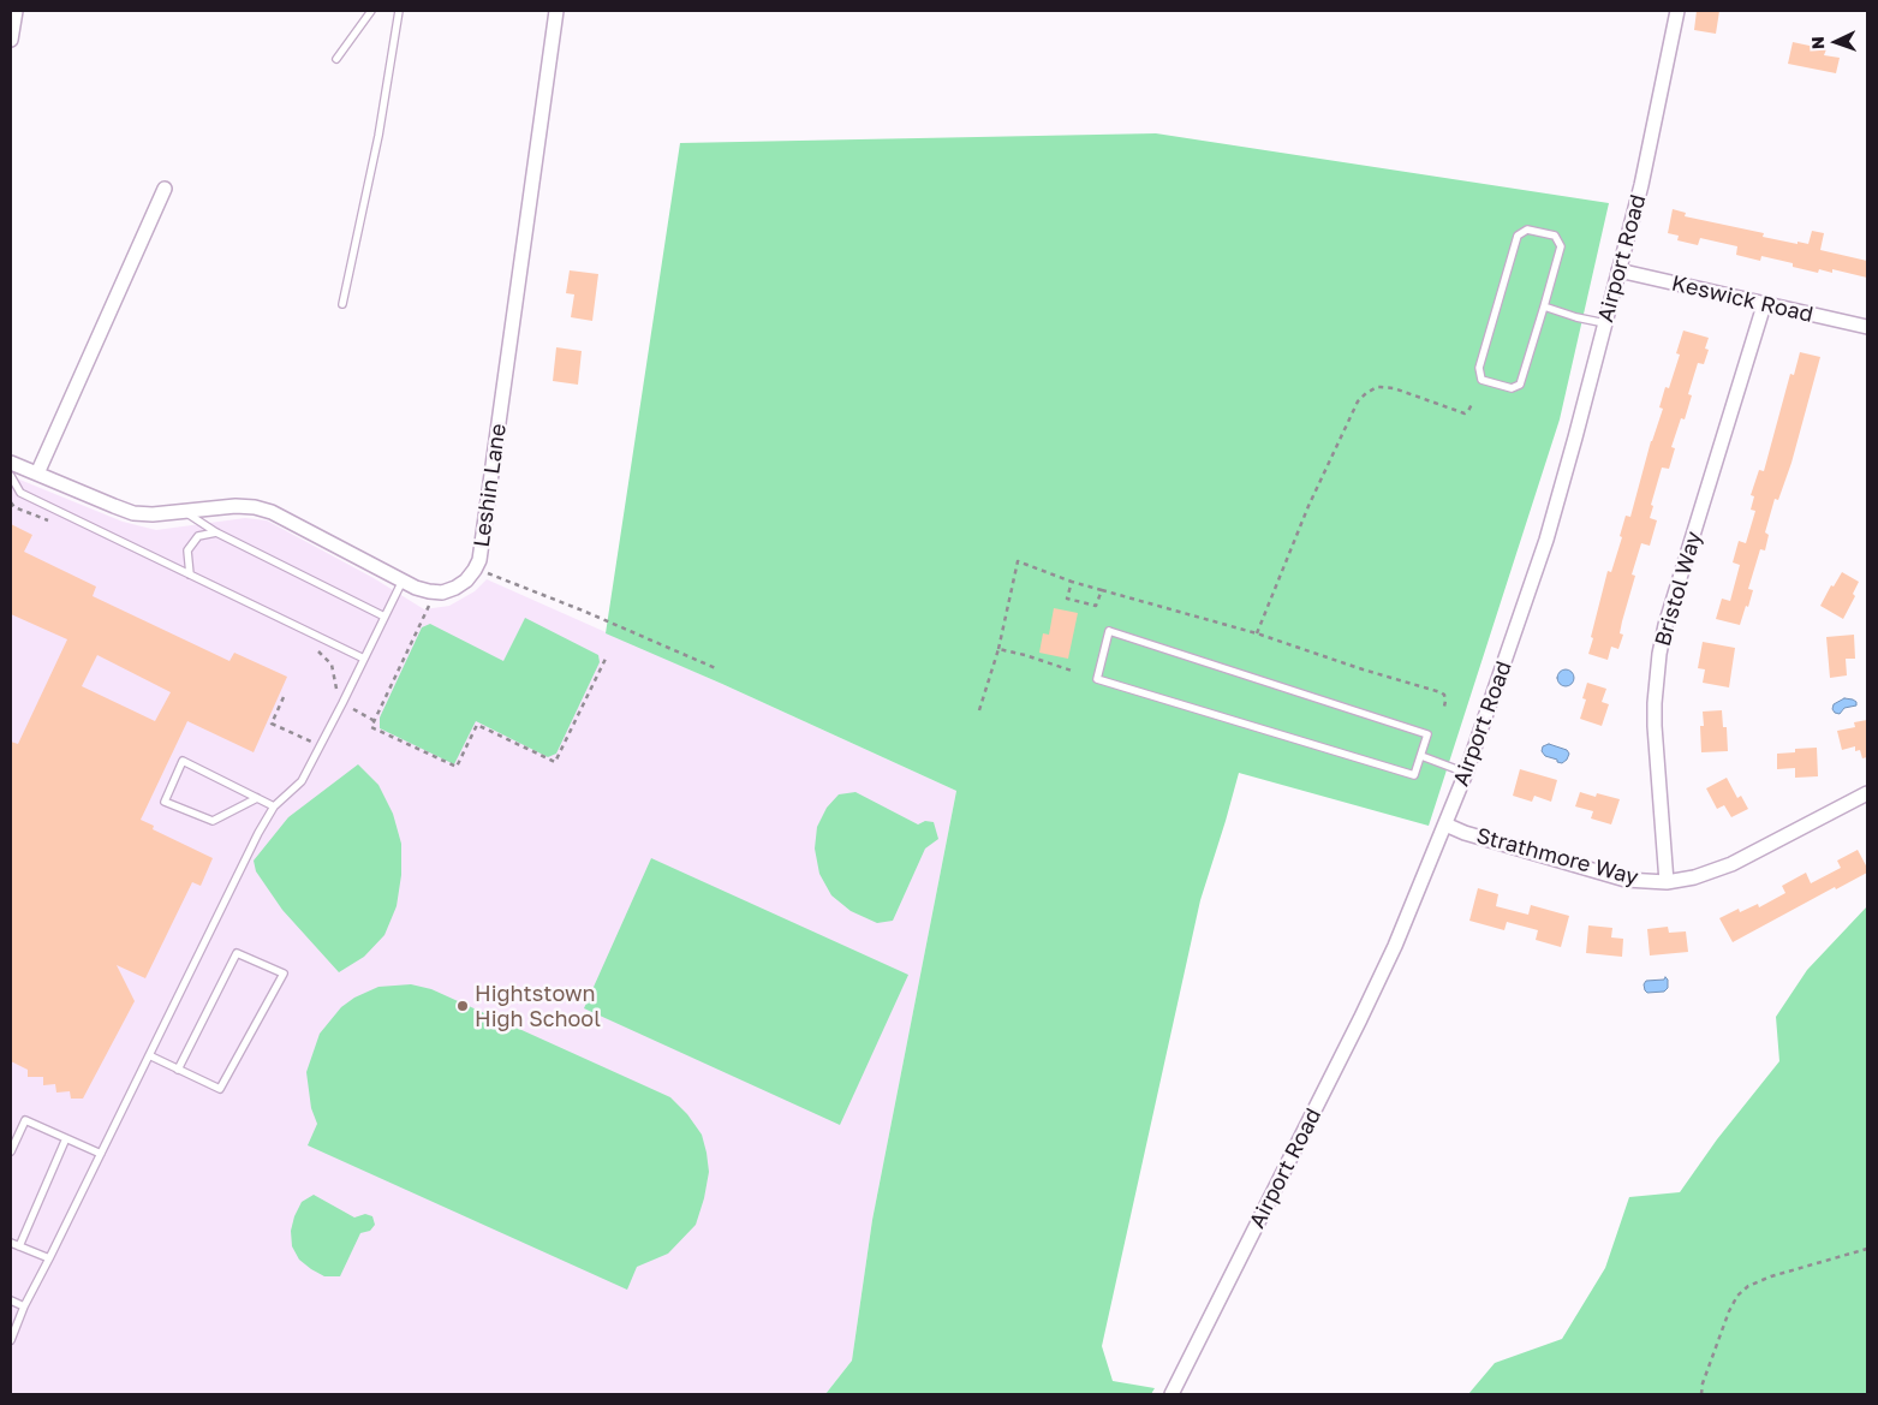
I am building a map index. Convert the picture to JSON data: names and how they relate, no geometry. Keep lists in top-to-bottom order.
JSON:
{
  "streets": {
    "street": [
      "Airport Road",
      "Keswick Road",
      "Leshin Lane",
      "Bristol Way",
      "Strathmore Way"
    ]
  },
  "crossings": [
    ["Airport Road", "Keswick Road"],
    ["Airport Road", "Strathmore Way"],
    ["Keswick Road", "Bristol Way"],
    ["Bristol Way", "Strathmore Way"]
  ],
  "places": ["Hightstown High School"],
  "north": "left"
}
